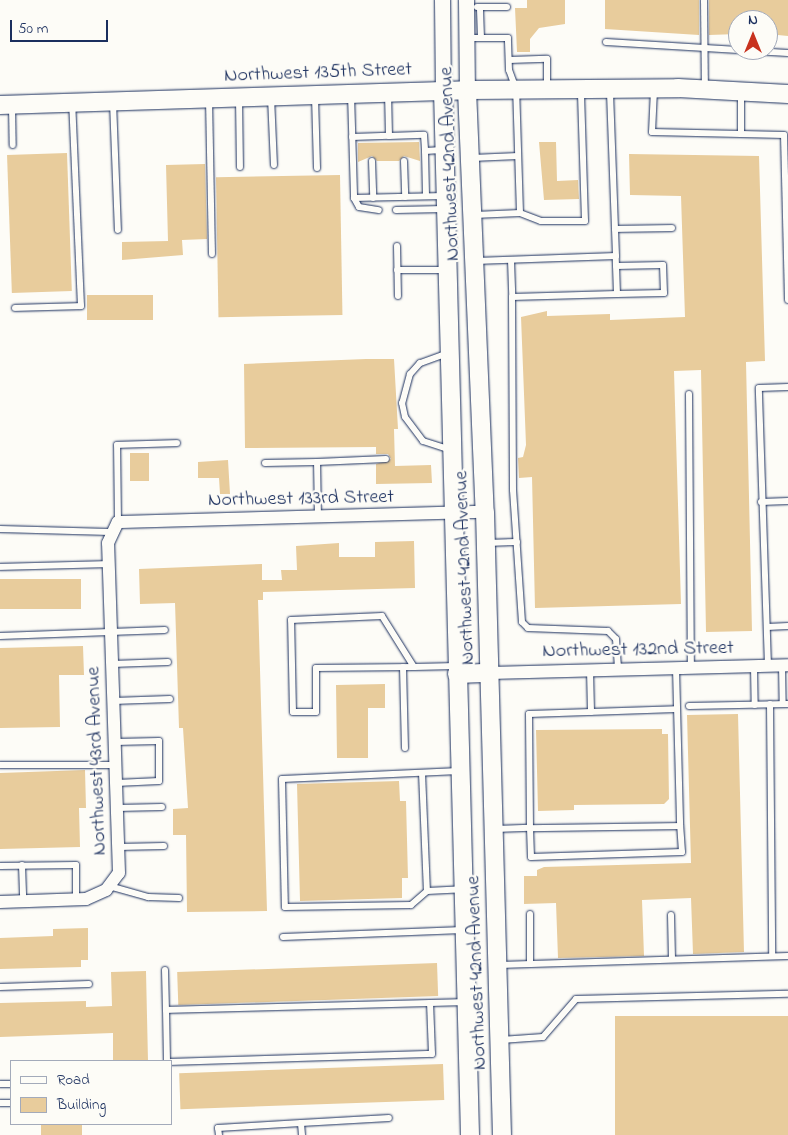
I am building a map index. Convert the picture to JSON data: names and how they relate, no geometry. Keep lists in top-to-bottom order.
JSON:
{
  "streets": {
    "main road": ["Northwest 135th Street", "Northwest 42nd Avenue"],
    "street": ["Northwest 133rd Street", "Northwest 132nd Street", "Northwest 43rd Avenue"]
  },
  "crossings": [
    ["Northwest 135th Street", "Northwest 42nd Avenue"],
    ["Northwest 42nd Avenue", "Northwest 133rd Street"],
    ["Northwest 42nd Avenue", "Northwest 132nd Street"],
    ["Northwest 133rd Street", "Northwest 43rd Avenue"]
  ],
  "legend": ["Road", "Building"],
  "scale_bar": "50 m",
  "north": "top"
}
